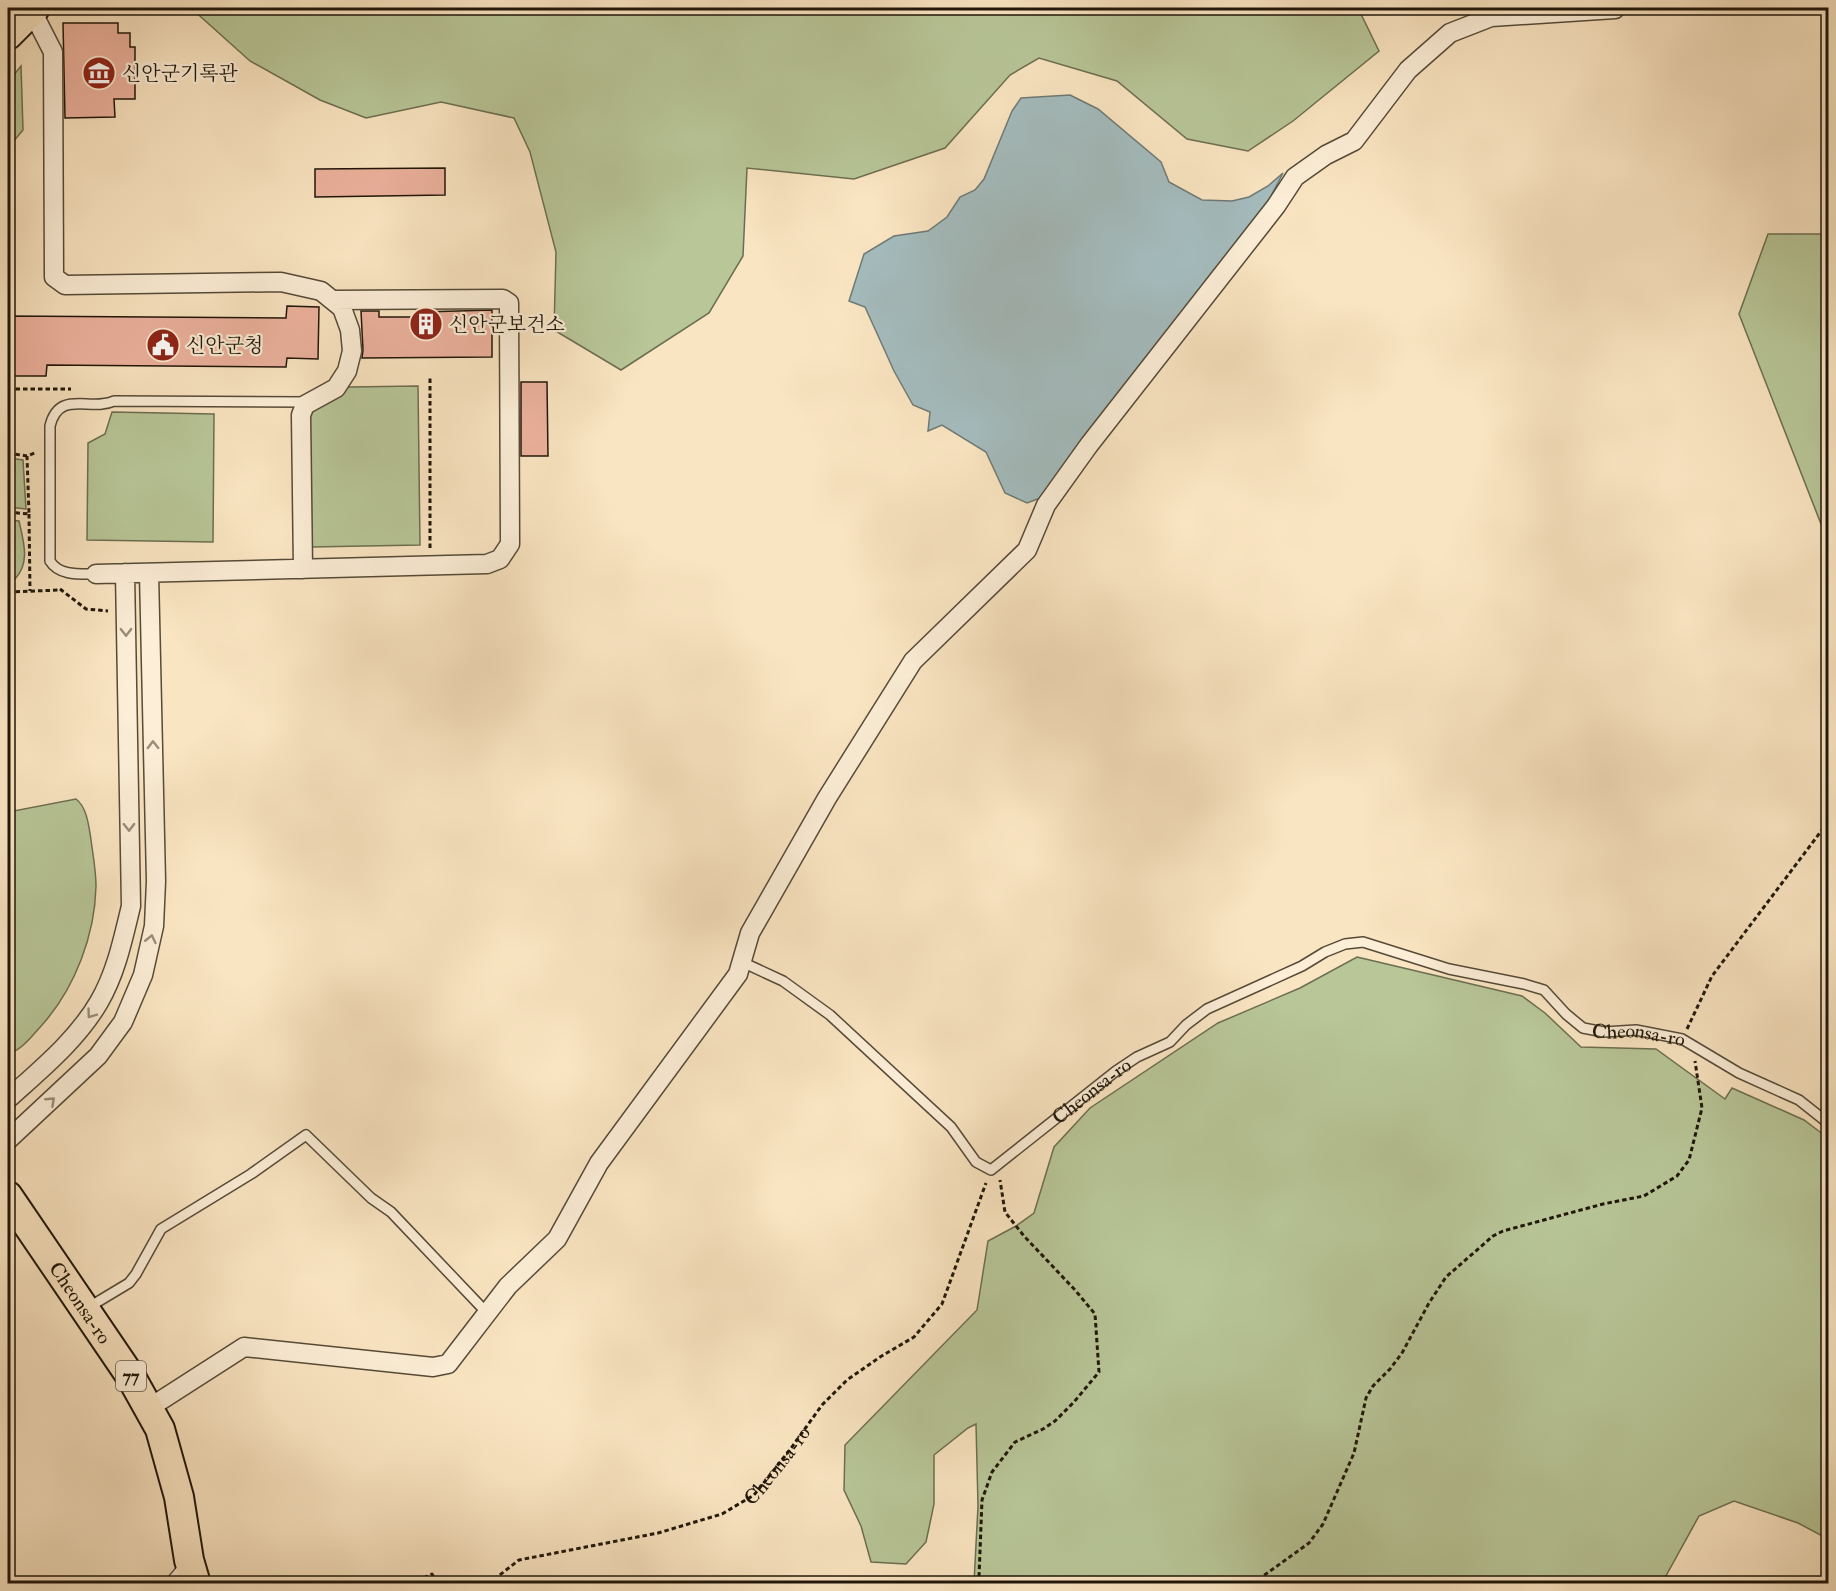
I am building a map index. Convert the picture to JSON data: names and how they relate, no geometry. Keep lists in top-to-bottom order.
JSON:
{
  "streets": {
    "main road": ["Cheonsa-ro", "77"]
  },
  "places": {
    "museum": ["신안군기록관"],
    "building": ["신안군보건소"],
    "public building": ["신안군청"]
  }
}
